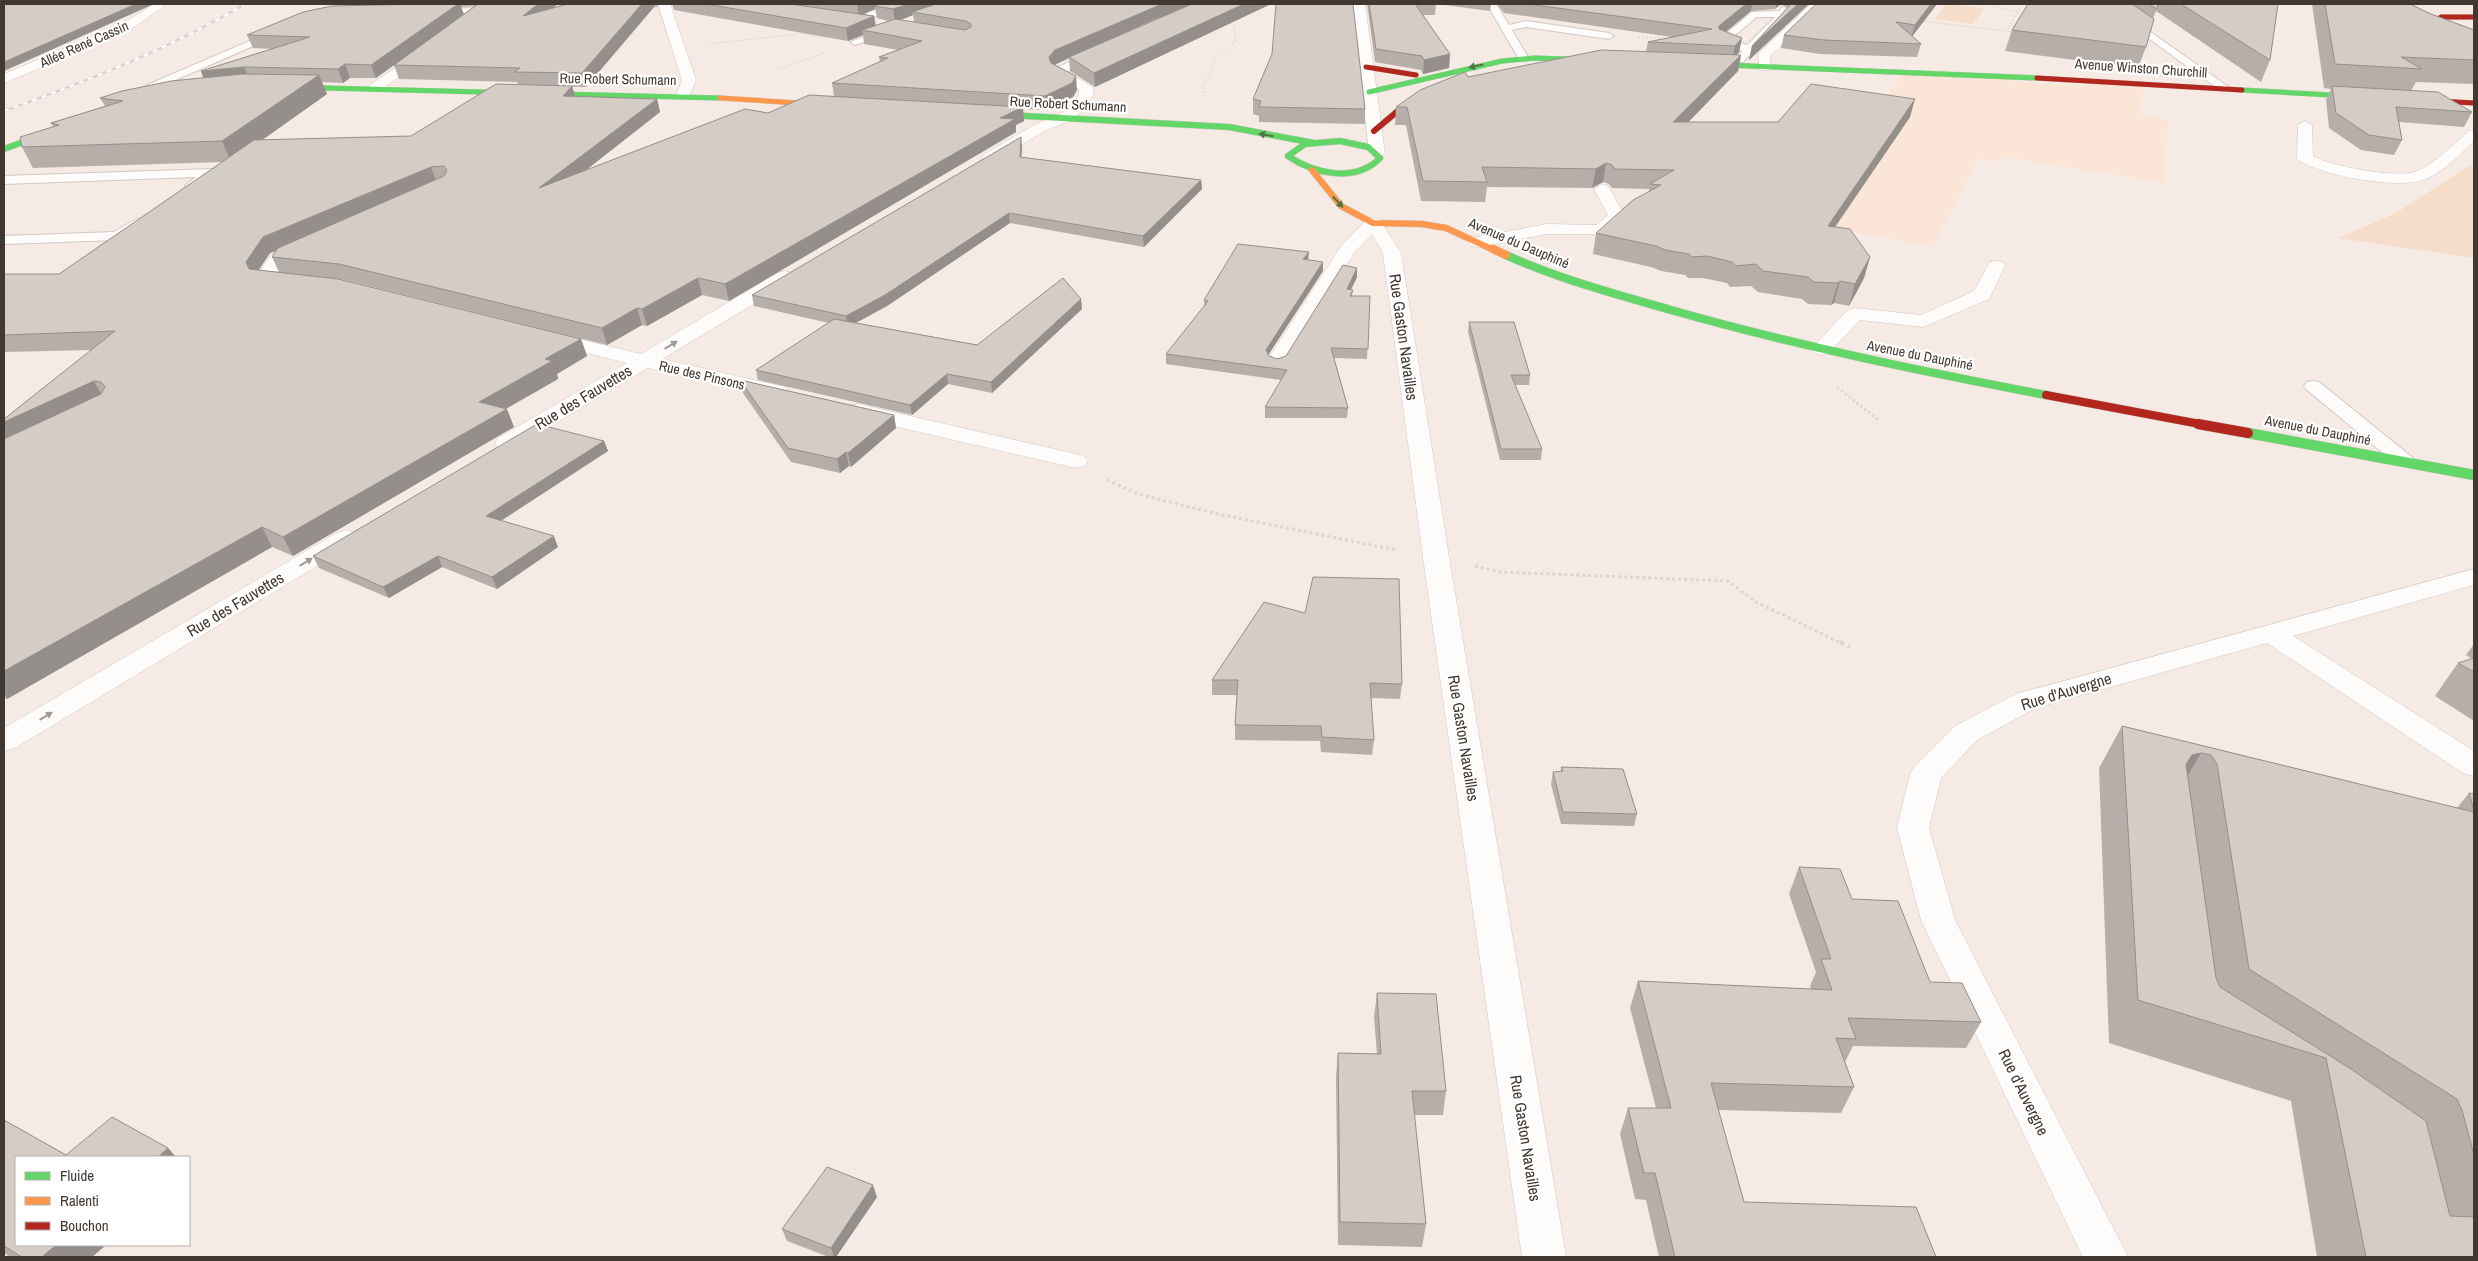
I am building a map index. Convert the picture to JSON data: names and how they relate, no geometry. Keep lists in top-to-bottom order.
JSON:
{
  "streets": {
    "street": [
      "Allée René Cassin",
      "Avenue Winston Churchill",
      "Rue Robert Schumann",
      "Avenue du Dauphiné",
      "Rue Gaston Navailles",
      "Rue des Pinsons",
      "Rue des Fauvettes",
      "Rue d'Auvergne"
    ]
  },
  "crossings": [
    ["Avenue du Dauphiné", "Rue Gaston Navailles"],
    ["Rue des Pinsons", "Rue des Fauvettes"]
  ],
  "one_way": ["Rue des Fauvettes"],
  "legend": ["Fluide", "Ralenti", "Bouchon"]
}
